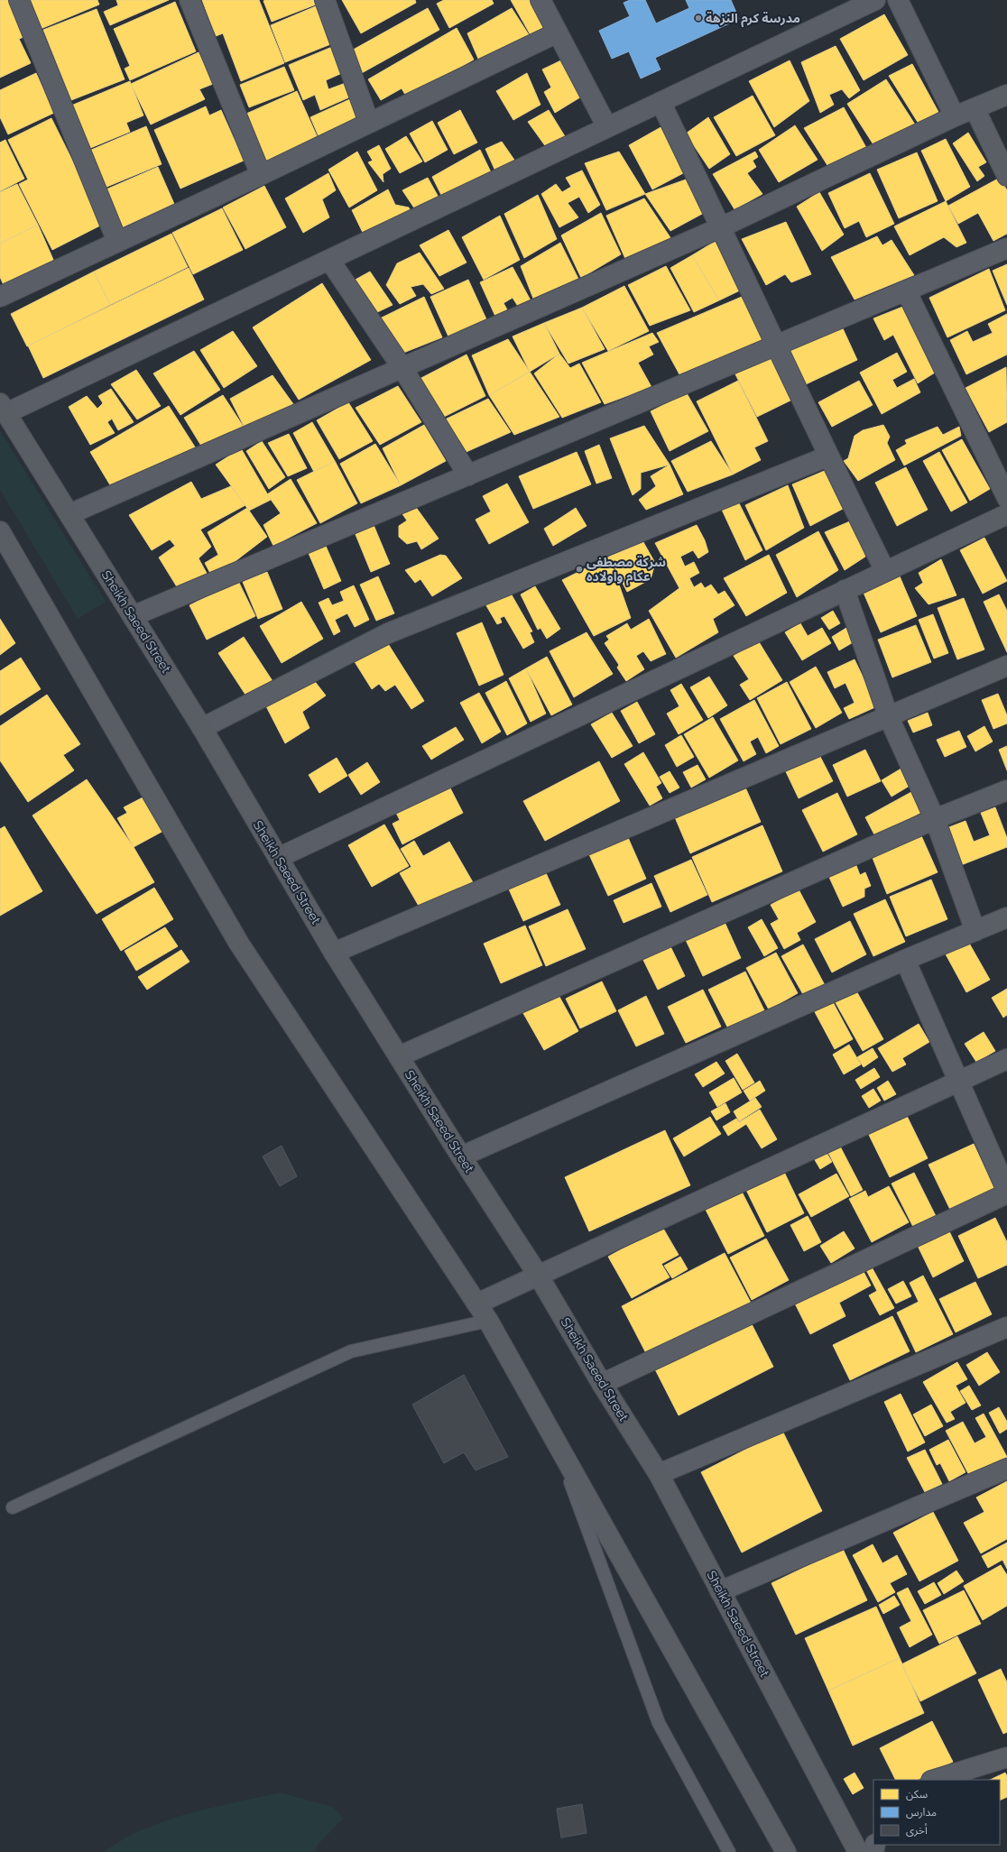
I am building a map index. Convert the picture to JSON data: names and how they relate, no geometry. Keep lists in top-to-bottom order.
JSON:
{
  "streets": {
    "main road": ["Sheikh Saeed Street"]
  },
  "places": ["مدرسة كرم النزهة", "شركة مصطفى عكام واولاده"],
  "legend": ["سكن", "مدارس", "أخرى"]
}
